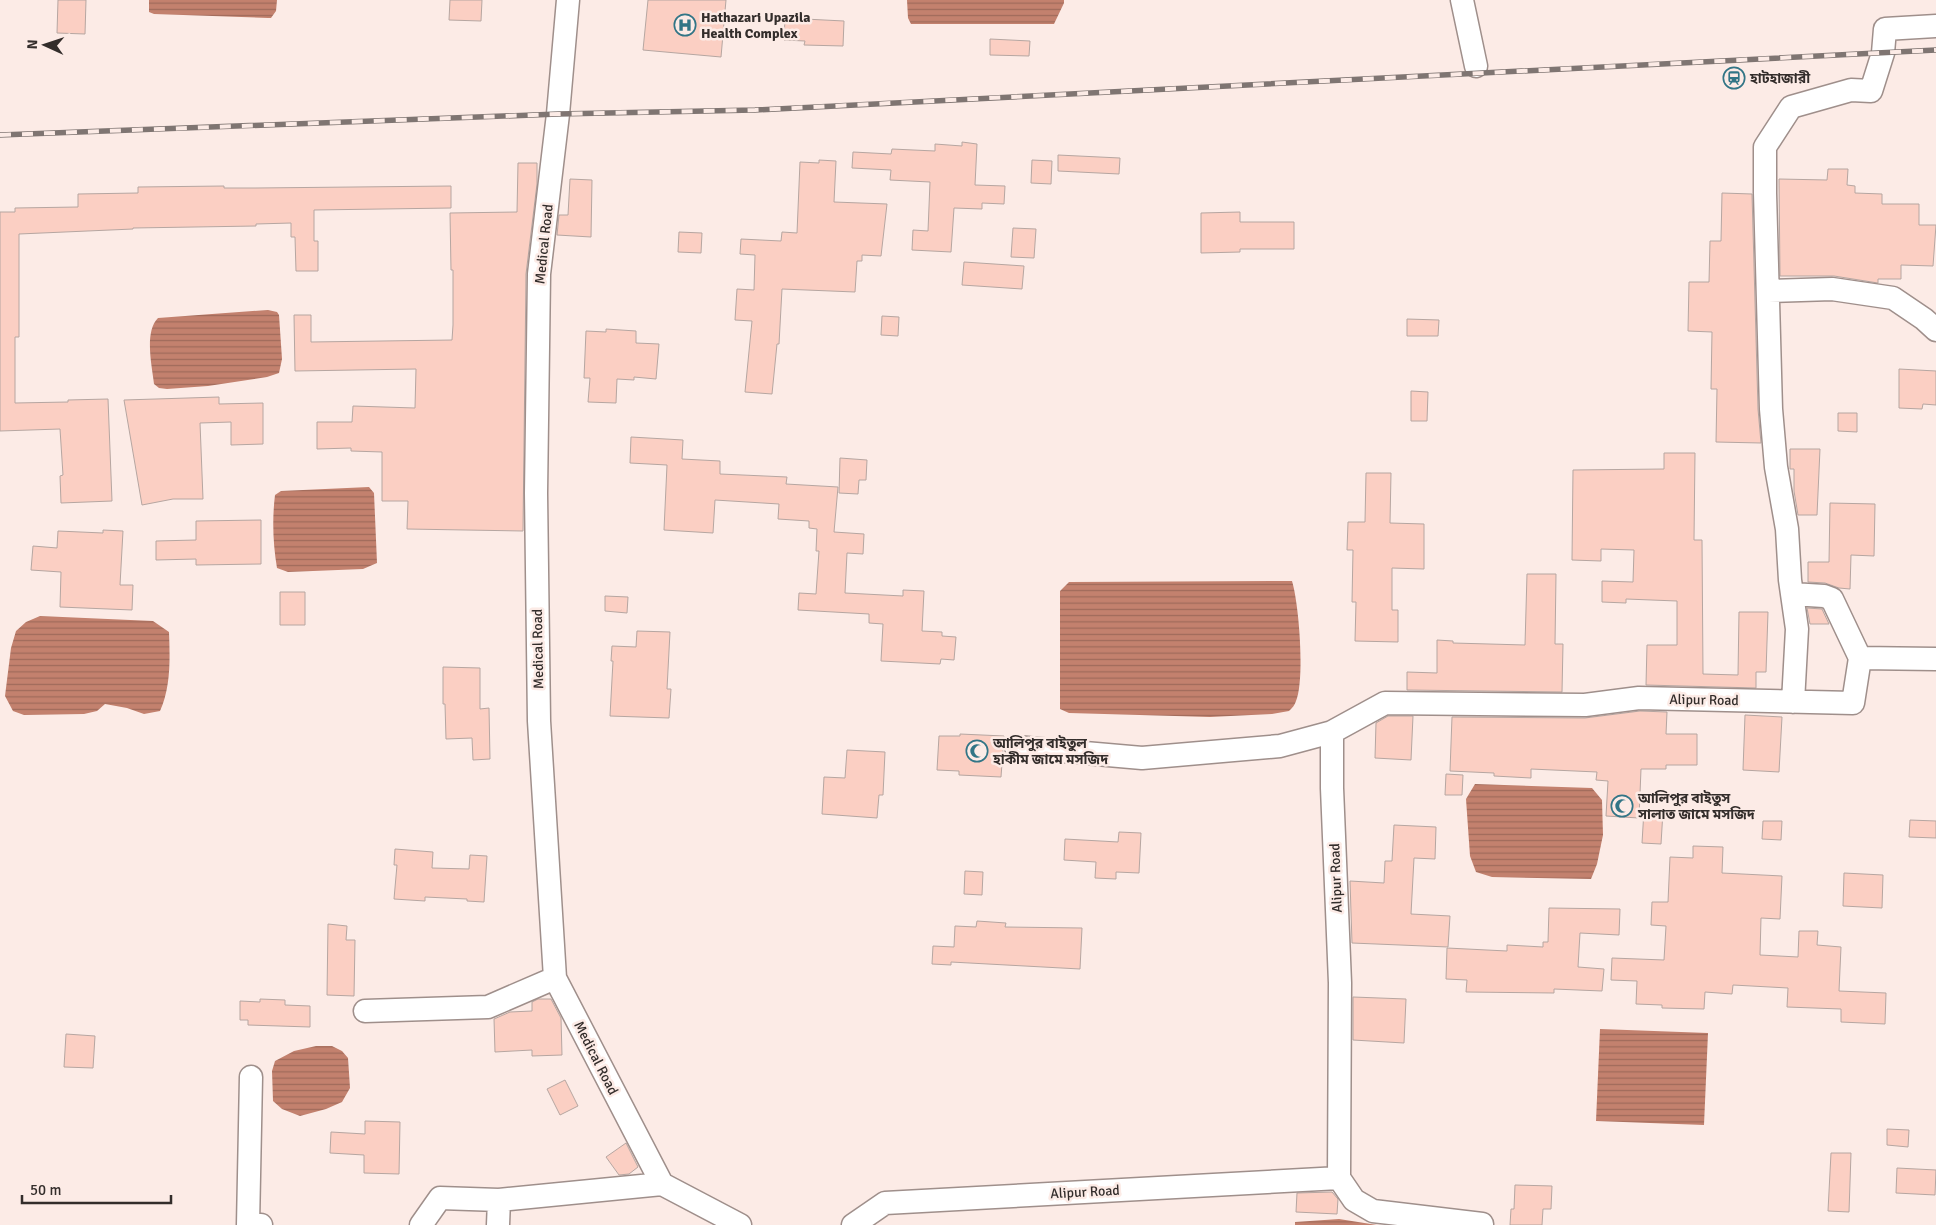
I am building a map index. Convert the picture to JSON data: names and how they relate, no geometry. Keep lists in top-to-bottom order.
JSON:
{
  "streets": {
    "street": ["Medical Road", "Alipur Road"]
  },
  "places": {
    "hospital": ["Hathazari Upazila Health Complex"],
    "station": ["হাটহাজারী"],
    "mosque": ["আলিপুর বাইতুল হাকীম জামে মসজিদ", "আলিপুর বাইতুস সালাত জামে মসজিদ"]
  },
  "scale_bar": "50 m",
  "north": "left"
}
